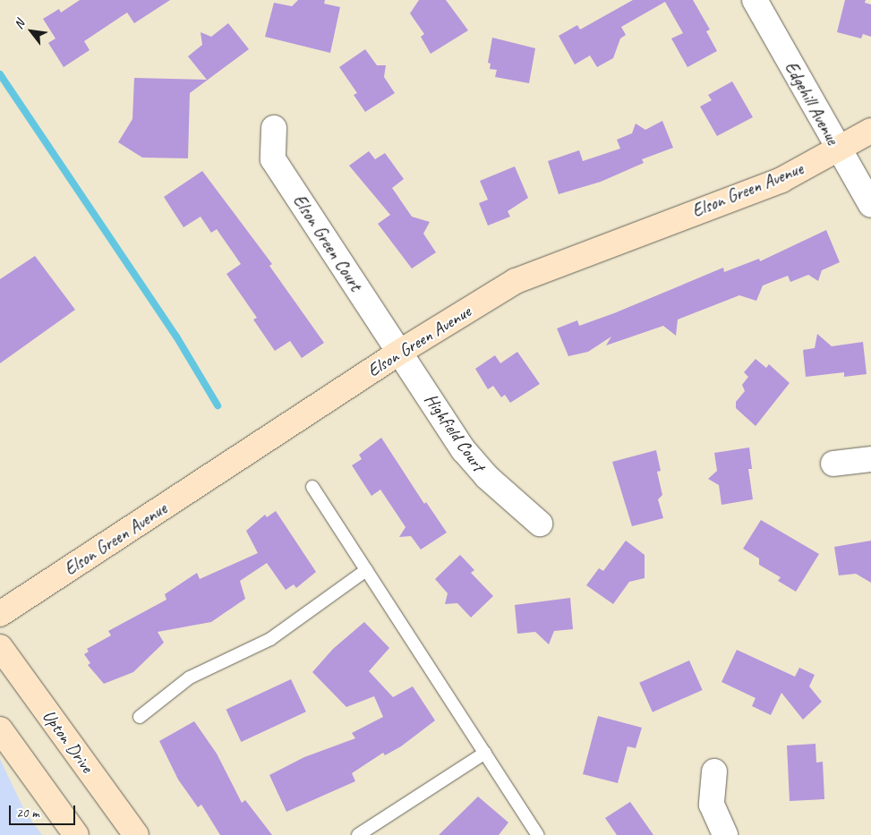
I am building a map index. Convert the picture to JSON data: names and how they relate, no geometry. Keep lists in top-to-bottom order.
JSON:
{
  "streets": {
    "street": [
      "Edgehill Avenue",
      "Elson Green Avenue",
      "Elson Green Court",
      "Highfield Court",
      "Upton Drive"
    ]
  },
  "crossings": [
    ["Edgehill Avenue", "Elson Green Avenue"],
    ["Elson Green Avenue", "Elson Green Court"],
    ["Elson Green Avenue", "Highfield Court"],
    ["Elson Green Court", "Highfield Court"]
  ],
  "scale_bar": "20 m",
  "north": "top left"
}
